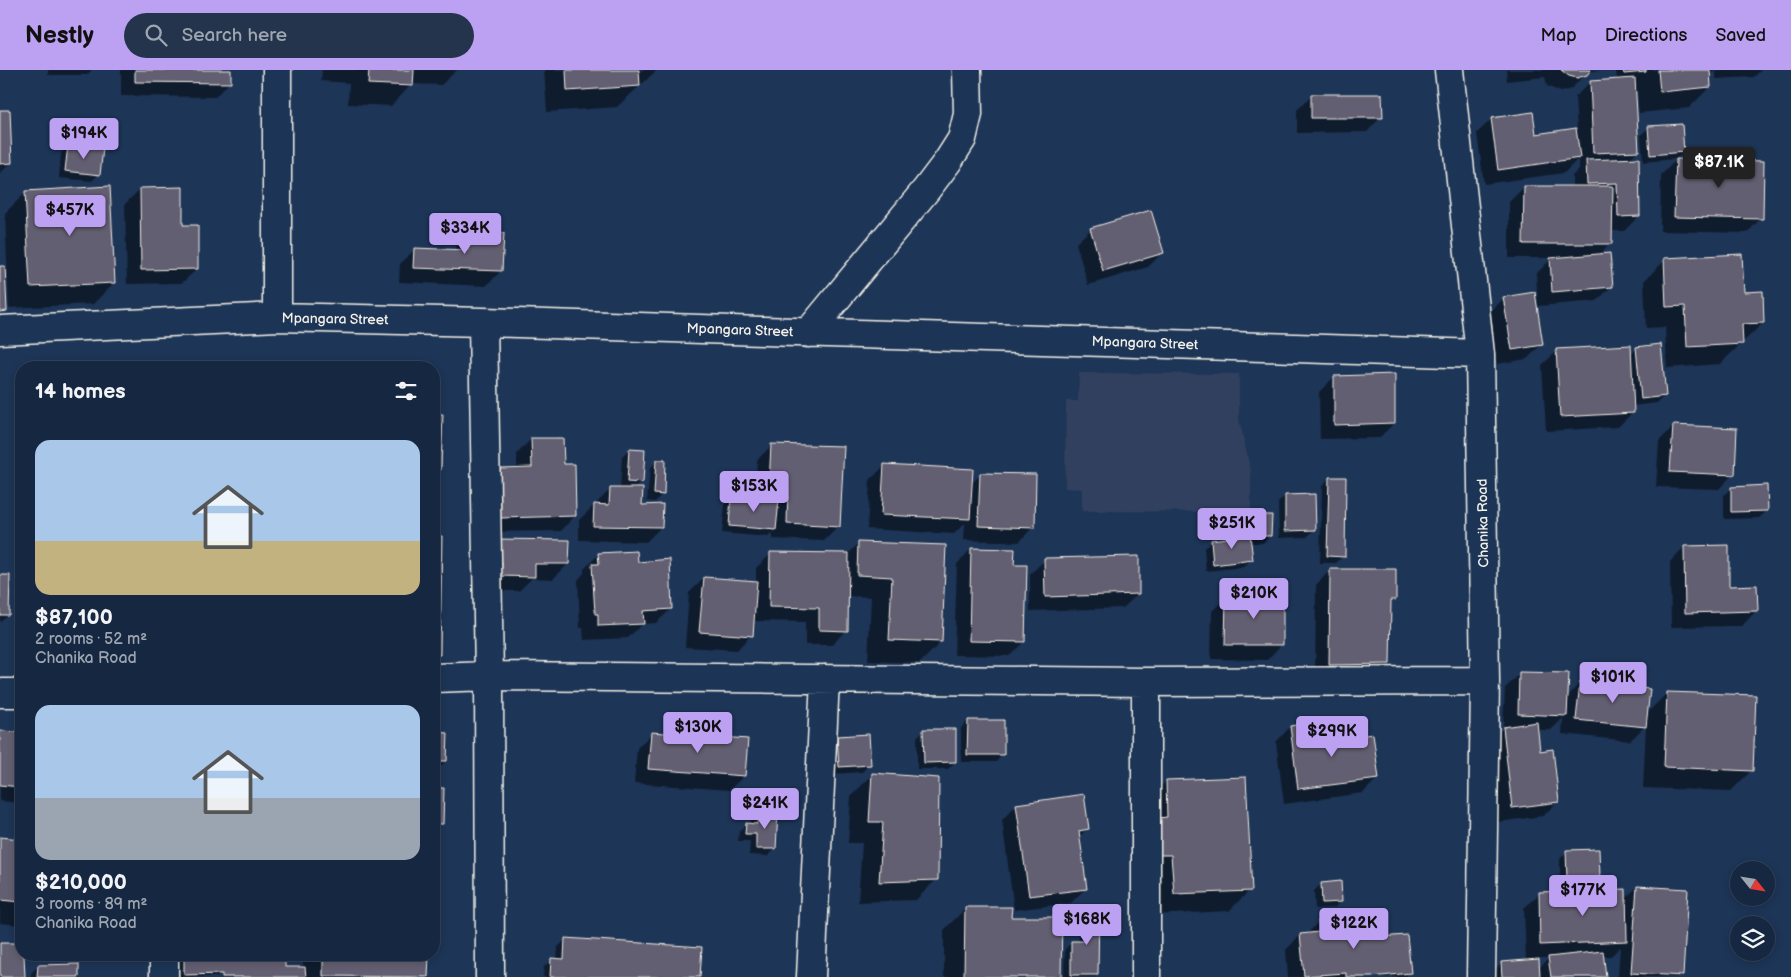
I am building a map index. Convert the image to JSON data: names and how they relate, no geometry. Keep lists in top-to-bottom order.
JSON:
{
  "streets": {
    "street": ["Mpangara Street", "Chanika Road"]
  },
  "crossings": [
    ["Mpangara Street", "Chanika Road"]
  ],
  "north": "bottom right",
  "page": {
    "header": "Nestly",
    "search": "Search here",
    "nav": ["Map", "Directions", "Saved"],
    "price": [
      "$194K",
      "$87.1K",
      "$457K",
      "$334K",
      "$153K",
      "$251K",
      "$210K",
      "$101K",
      "$130K",
      "$299K",
      "$241K",
      "$177K",
      "$168K",
      "$122K"
    ],
    "heading": "14 homes",
    "list": [
      {
        "name": "$87,100",
        "note": "2 rooms · 52 m² · Chanika Road"
      },
      {
        "name": "$210,000",
        "note": "3 rooms · 89 m² · Chanika Road"
      }
    ]
  }
}
